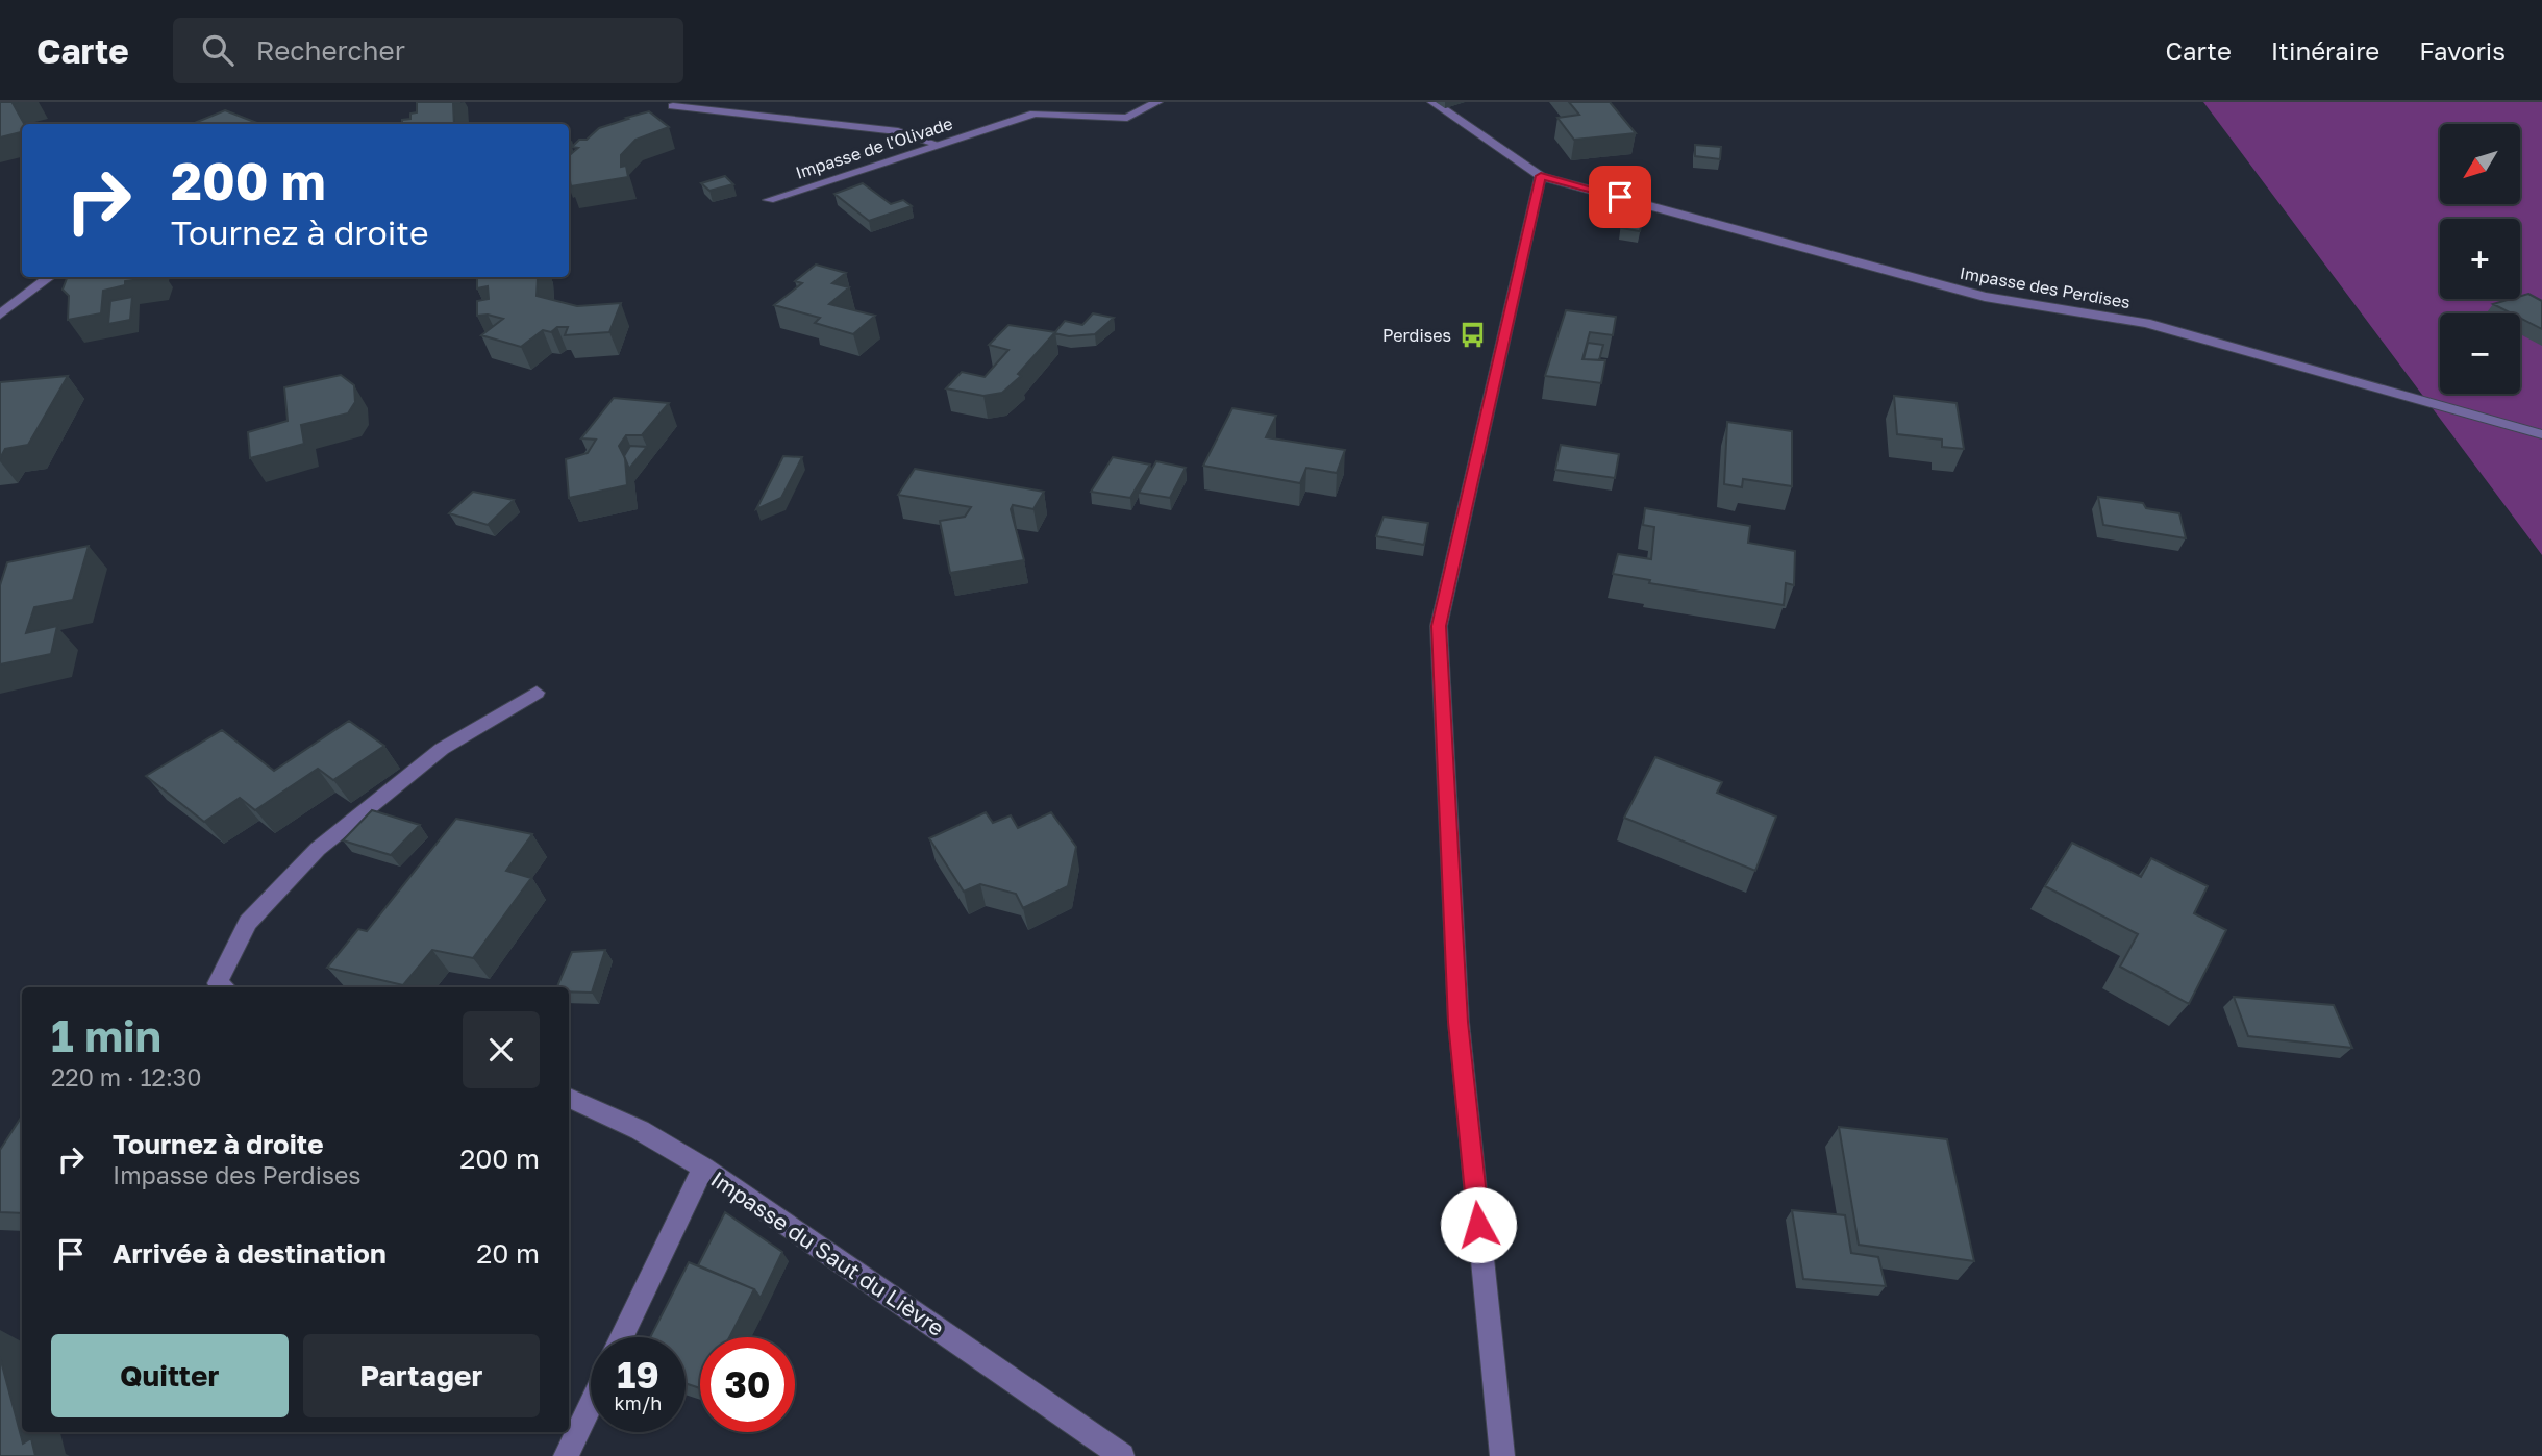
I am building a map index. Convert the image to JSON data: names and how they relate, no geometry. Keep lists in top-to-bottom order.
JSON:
{
  "streets": {
    "street": ["Impasse de l'Olivade", "Impasse des Perdises", "Impasse du Saut du Lièvre"]
  },
  "places": {
    "bus stop": ["Perdises"]
  },
  "north": "bottom left",
  "page": {
    "header": "Carte",
    "search": "Rechercher",
    "nav": ["Carte", "Itinéraire", "Favoris"],
    "map_buttons": ["+", "−"],
    "turn": ["200 m", "Tournez à droite"],
    "heading": ["1 min", "220 m · 12:30"],
    "list": [
      {
        "name": "Tournez à droite",
        "note": "Impasse des Perdises",
        "value": "200 m"
      },
      {
        "name": "Arrivée à destination",
        "value": "20 m"
      }
    ],
    "buttons": ["Quitter", "Partager"],
    "speed": "19 km/h",
    "limit": "30"
  }
}
